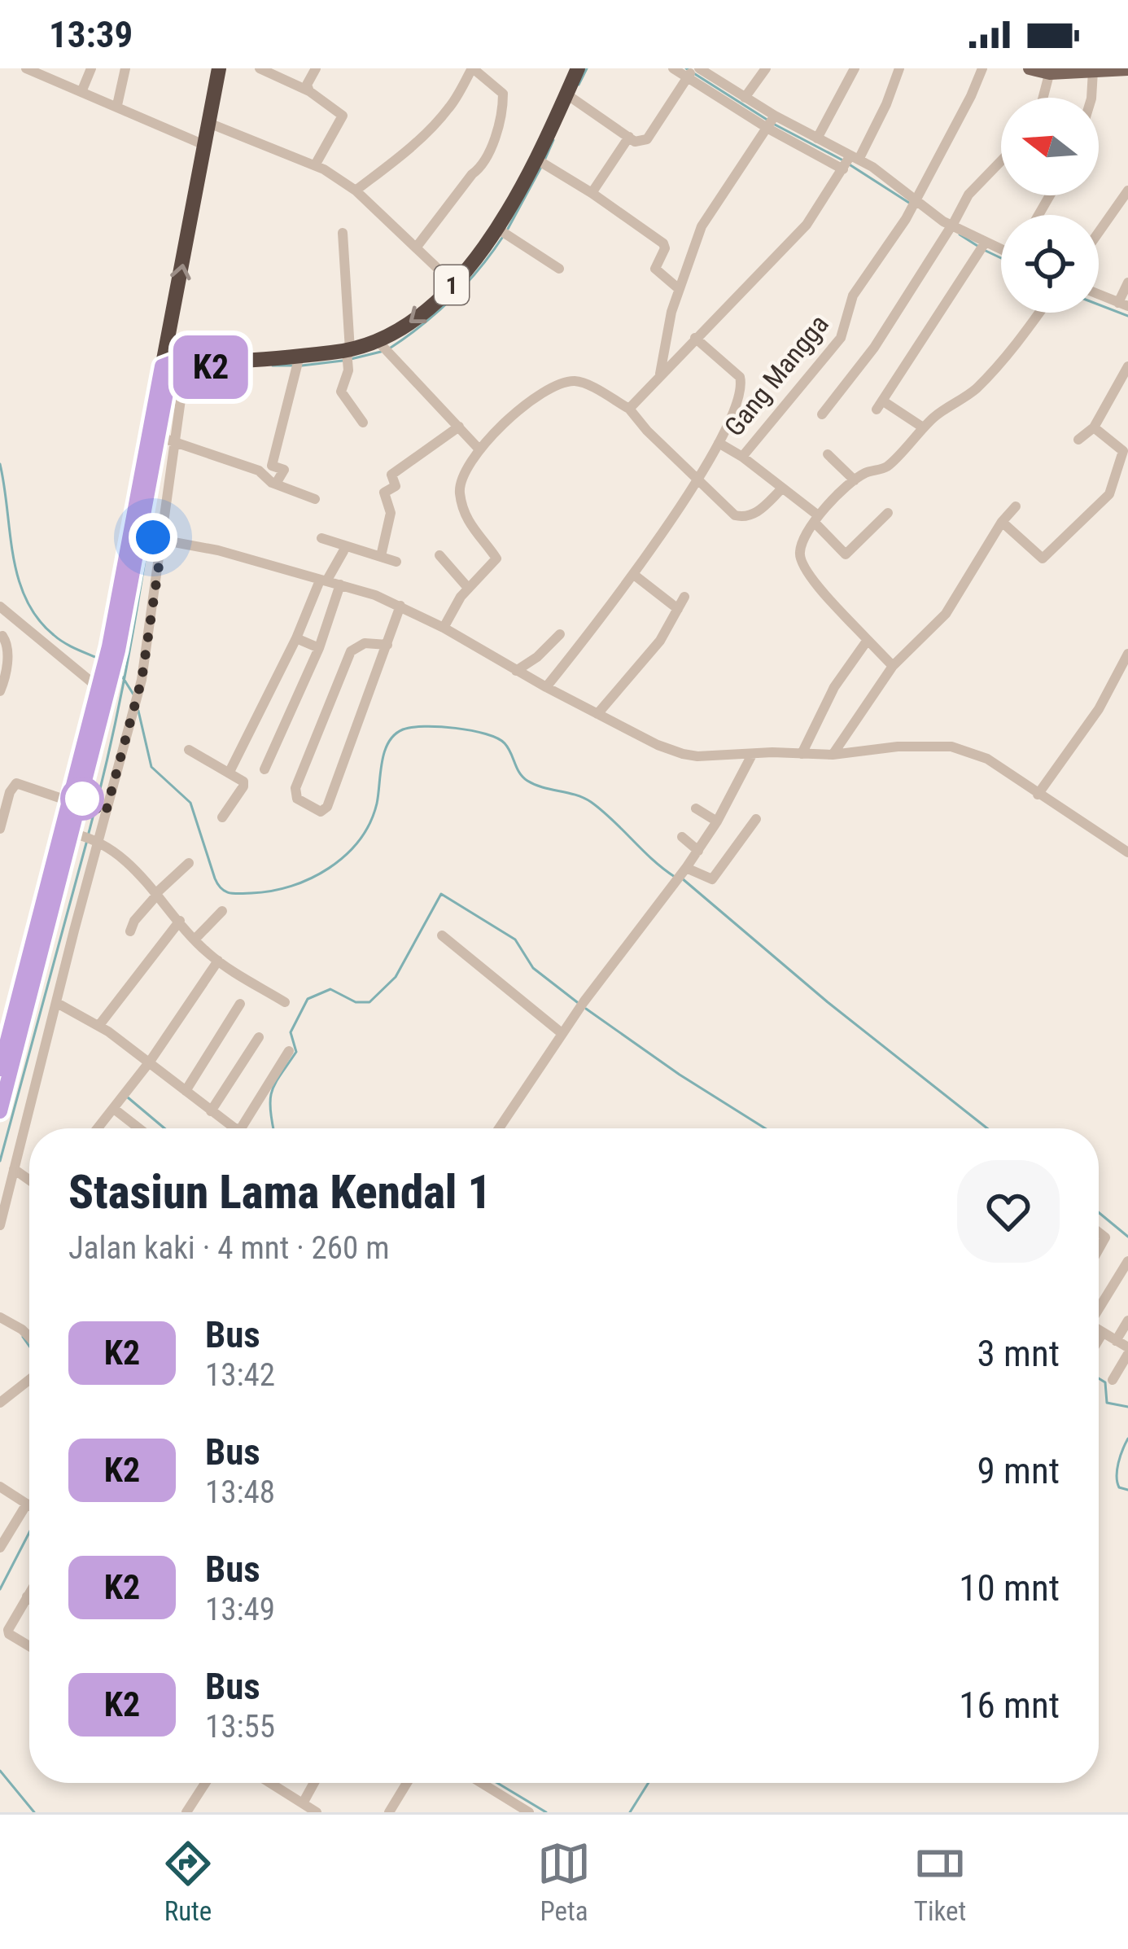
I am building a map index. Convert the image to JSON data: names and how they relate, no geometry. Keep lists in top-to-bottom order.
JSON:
{
  "streets": {
    "highway": ["1"],
    "street": ["Gang Mangga"]
  },
  "lines": ["bus line K2"],
  "north": "left",
  "page": {
    "status": "13:39",
    "on_map": "K2",
    "heading": ["Stasiun Lama Kendal 1", "Jalan kaki · 4 mnt · 260 m"],
    "list": [
      {
        "mark": "K2",
        "name": "Bus",
        "note": "13:42",
        "value": "3 mnt"
      },
      {
        "mark": "K2",
        "name": "Bus",
        "note": "13:48",
        "value": "9 mnt"
      },
      {
        "mark": "K2",
        "name": "Bus",
        "note": "13:49",
        "value": "10 mnt"
      },
      {
        "mark": "K2",
        "name": "Bus",
        "note": "13:55",
        "value": "16 mnt"
      }
    ],
    "tabs": ["Rute", "Peta", "Tiket"]
  }
}
